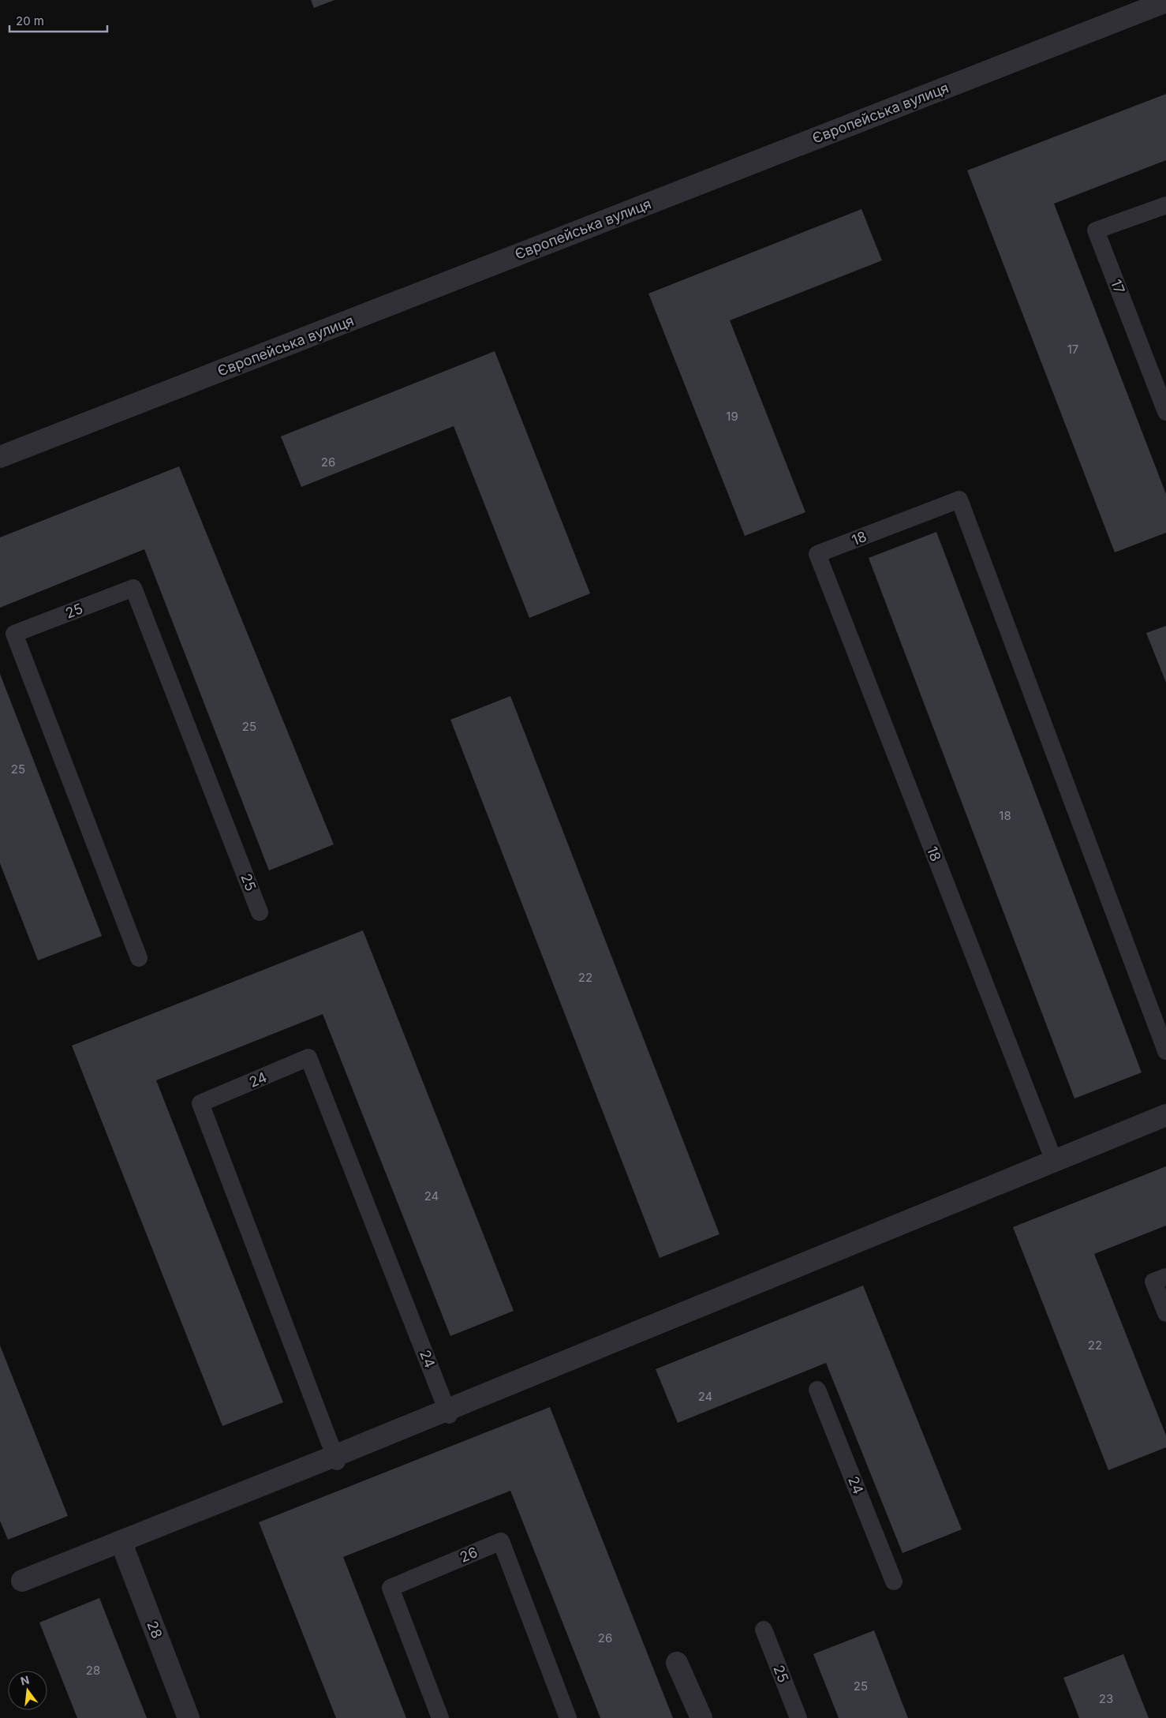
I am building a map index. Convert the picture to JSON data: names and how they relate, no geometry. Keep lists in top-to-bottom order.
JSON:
{
  "streets": {
    "street": ["Європейська вулиця", "28"],
    "lane": [
      "17",
      "18",
      "25",
      "24",
      "26"
    ]
  },
  "house_numbers": [
    "17",
    "19",
    "26",
    "25",
    "25",
    "18",
    "22",
    "24",
    "22",
    "24",
    "26",
    "28",
    "25",
    "23"
  ],
  "scale_bar": "20 m",
  "north": "top"
}
